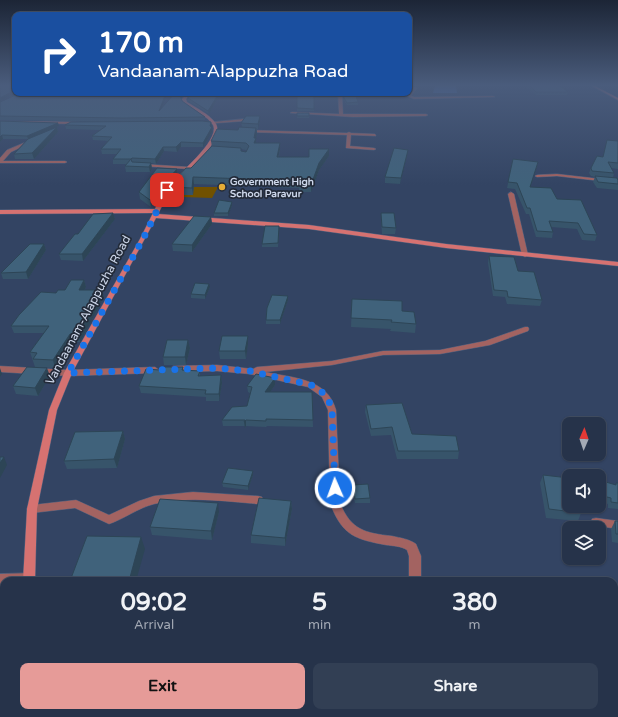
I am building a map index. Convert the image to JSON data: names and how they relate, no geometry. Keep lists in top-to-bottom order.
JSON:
{
  "streets": {
    "main road": ["Vandaanam-Alappuzha Road"]
  },
  "places": ["Government High School Paravur"],
  "north": "top",
  "page": {
    "turn": ["170 m", "Vandaanam-Alappuzha Road"],
    "eta": [
      "09:02",
      "Arrival",
      "5",
      "min",
      "380",
      "m"
    ],
    "buttons": ["Exit", "Share"]
  }
}
